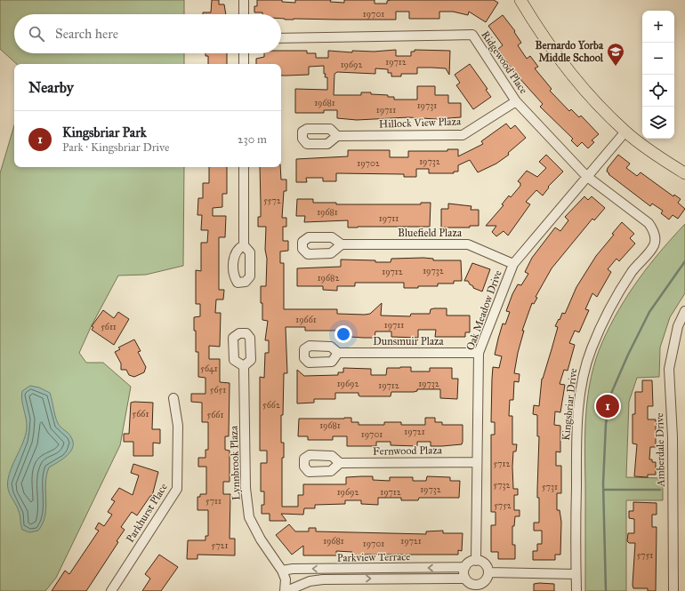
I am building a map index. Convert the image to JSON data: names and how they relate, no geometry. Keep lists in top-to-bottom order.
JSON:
{
  "streets": {
    "street": [
      "Ridgewood Place",
      "Hillock View Plaza",
      "Bluefield Plaza",
      "Oak Meadow Drive",
      "Dunsmuir Plaza",
      "Kingsbriar Drive",
      "Amberdale Drive",
      "Fernwood Plaza",
      "Lynnbrook Plaza",
      "Parkhurst Place",
      "Parkview Terrace"
    ]
  },
  "crossings": [
    ["Ridgewood Place", "Hillock View Plaza"],
    ["Ridgewood Place", "Oak Meadow Drive"],
    ["Ridgewood Place", "Kingsbriar Drive"],
    ["Bluefield Plaza", "Oak Meadow Drive"],
    ["Oak Meadow Drive", "Dunsmuir Plaza"],
    ["Oak Meadow Drive", "Fernwood Plaza"],
    ["Oak Meadow Drive", "Parkview Terrace"],
    ["Lynnbrook Plaza", "Parkview Terrace"]
  ],
  "places": {
    "school or university": ["Bernardo Yorba Middle School"]
  },
  "house_numbers": [
    "19701",
    "19712",
    "19692",
    "19681",
    "19731",
    "19711",
    "19732",
    "19702",
    "5572",
    "19681",
    "19711",
    "19732",
    "19712",
    "19682",
    "19661",
    "19711",
    "5611",
    "5641",
    "19692",
    "19732",
    "19712",
    "5651",
    "5662",
    "5661",
    "5661",
    "19681",
    "19721",
    "19701",
    "5712",
    "5732",
    "5731",
    "19732",
    "19692",
    "19712",
    "5711",
    "5752",
    "19681",
    "19721",
    "19701",
    "5721",
    "5751"
  ],
  "page": {
    "map_buttons": ["+", "−"],
    "search": "Search here",
    "heading": "Nearby",
    "list": [
      {
        "mark": "1",
        "name": "Kingsbriar Park",
        "note": "Park · Kingsbriar Drive",
        "value": "230 m"
      }
    ],
    "pins": "1"
  }
}
